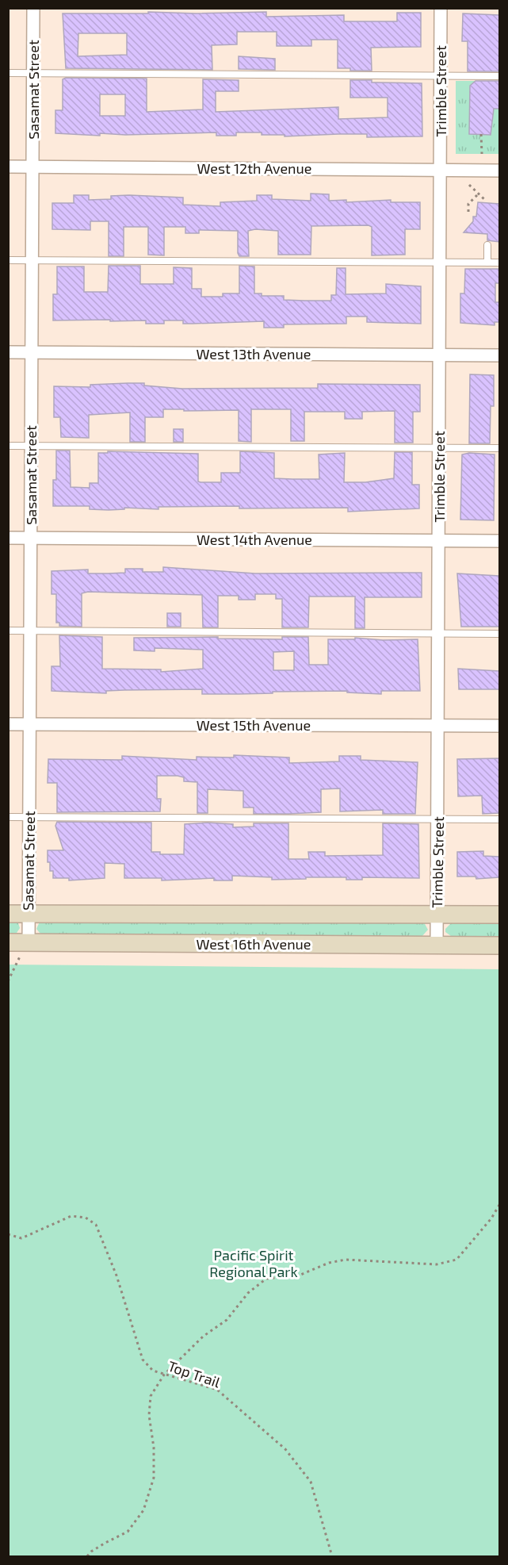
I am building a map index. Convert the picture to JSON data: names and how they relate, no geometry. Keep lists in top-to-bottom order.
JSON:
{
  "streets": {
    "main road": ["West 16th Avenue"],
    "street": [
      "Sasamat Street",
      "Trimble Street",
      "West 12th Avenue",
      "West 13th Avenue",
      "West 14th Avenue",
      "West 15th Avenue"
    ],
    "path": ["Top Trail"]
  },
  "crossings": [
    ["Sasamat Street", "West 12th Avenue"],
    ["Sasamat Street", "West 13th Avenue"],
    ["Sasamat Street", "West 14th Avenue"],
    ["Sasamat Street", "West 15th Avenue"],
    ["Sasamat Street", "West 16th Avenue"],
    ["Trimble Street", "West 12th Avenue"],
    ["Trimble Street", "West 13th Avenue"],
    ["Trimble Street", "West 14th Avenue"],
    ["Trimble Street", "West 15th Avenue"],
    ["Trimble Street", "West 16th Avenue"]
  ],
  "parks": ["Pacific Spirit Regional Park"]
}
